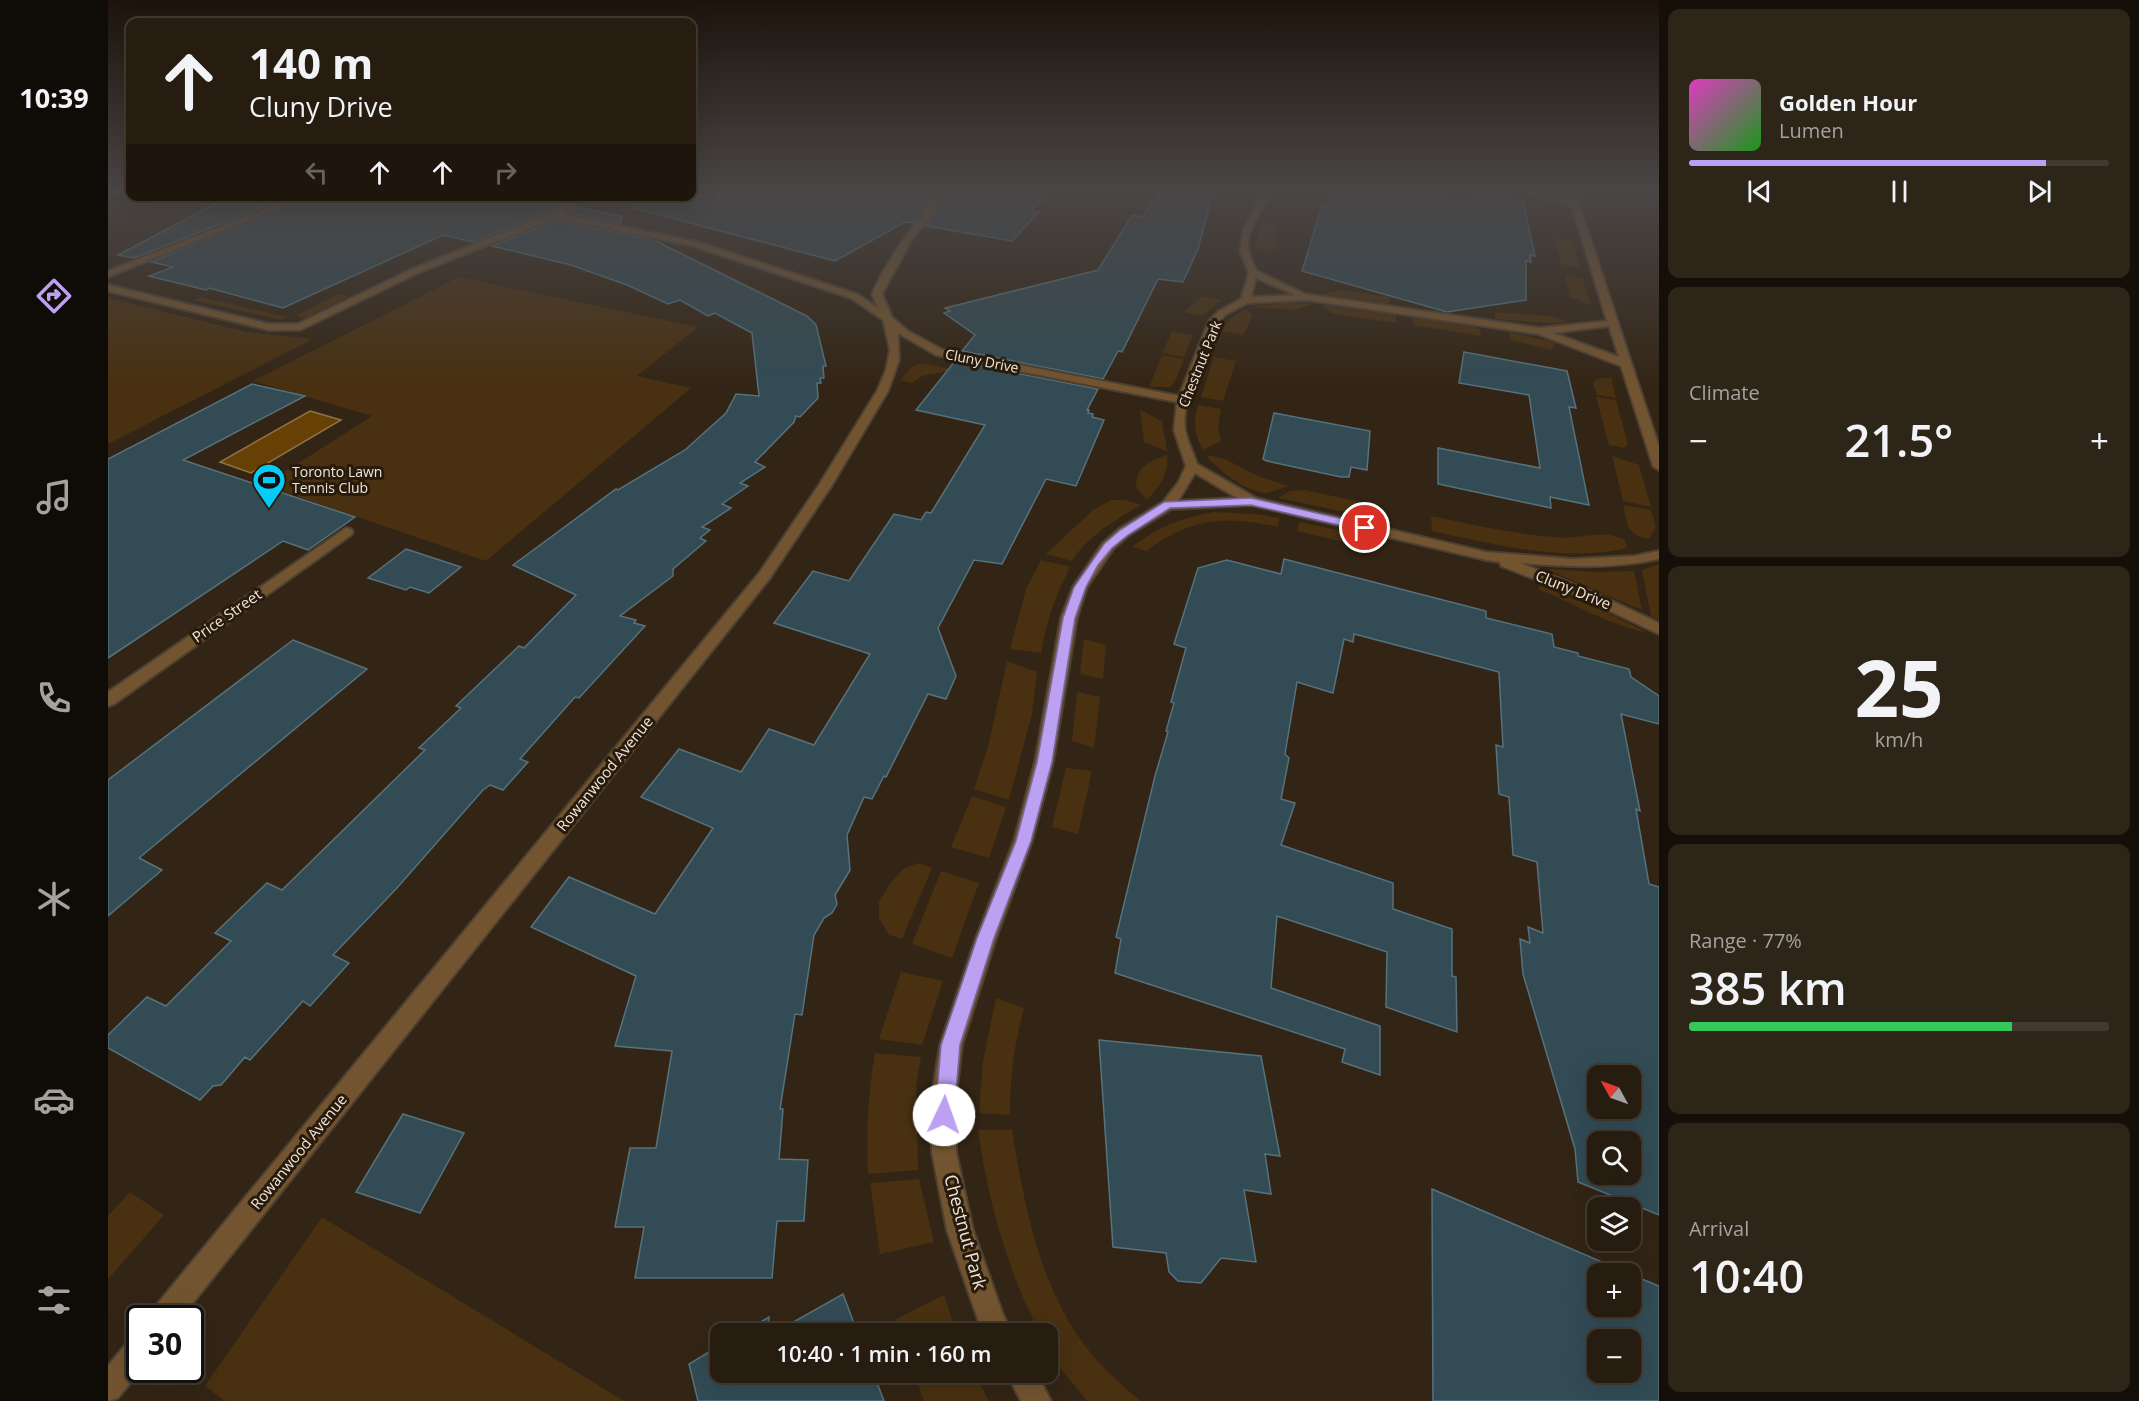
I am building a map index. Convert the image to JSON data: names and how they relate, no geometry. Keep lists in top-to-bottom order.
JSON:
{
  "streets": {
    "street": [
      "Cluny Drive",
      "Chestnut Park",
      "Price Street",
      "Rowanwood Avenue"
    ]
  },
  "crossings": [
    ["Cluny Drive", "Chestnut Park"],
    ["Cluny Drive", "Rowanwood Avenue"]
  ],
  "places": {
    "sports": ["Toronto Lawn Tennis Club"]
  },
  "north": "top left",
  "page": {
    "tabs": "10:39",
    "turn": ["140 m", "Cluny Drive"],
    "song": ["Golden Hour", "Lumen"],
    "tile": [
      "Climate",
      ["25", "km/h"],
      ["Range · 77%", "385 km"],
      ["Arrival", "10:40"]
    ],
    "heat": ["−", "21.5°", "+"],
    "map_buttons": ["+", "−"],
    "limit": "30",
    "trip": "10:40 · 1 min · 160 m"
  }
}
